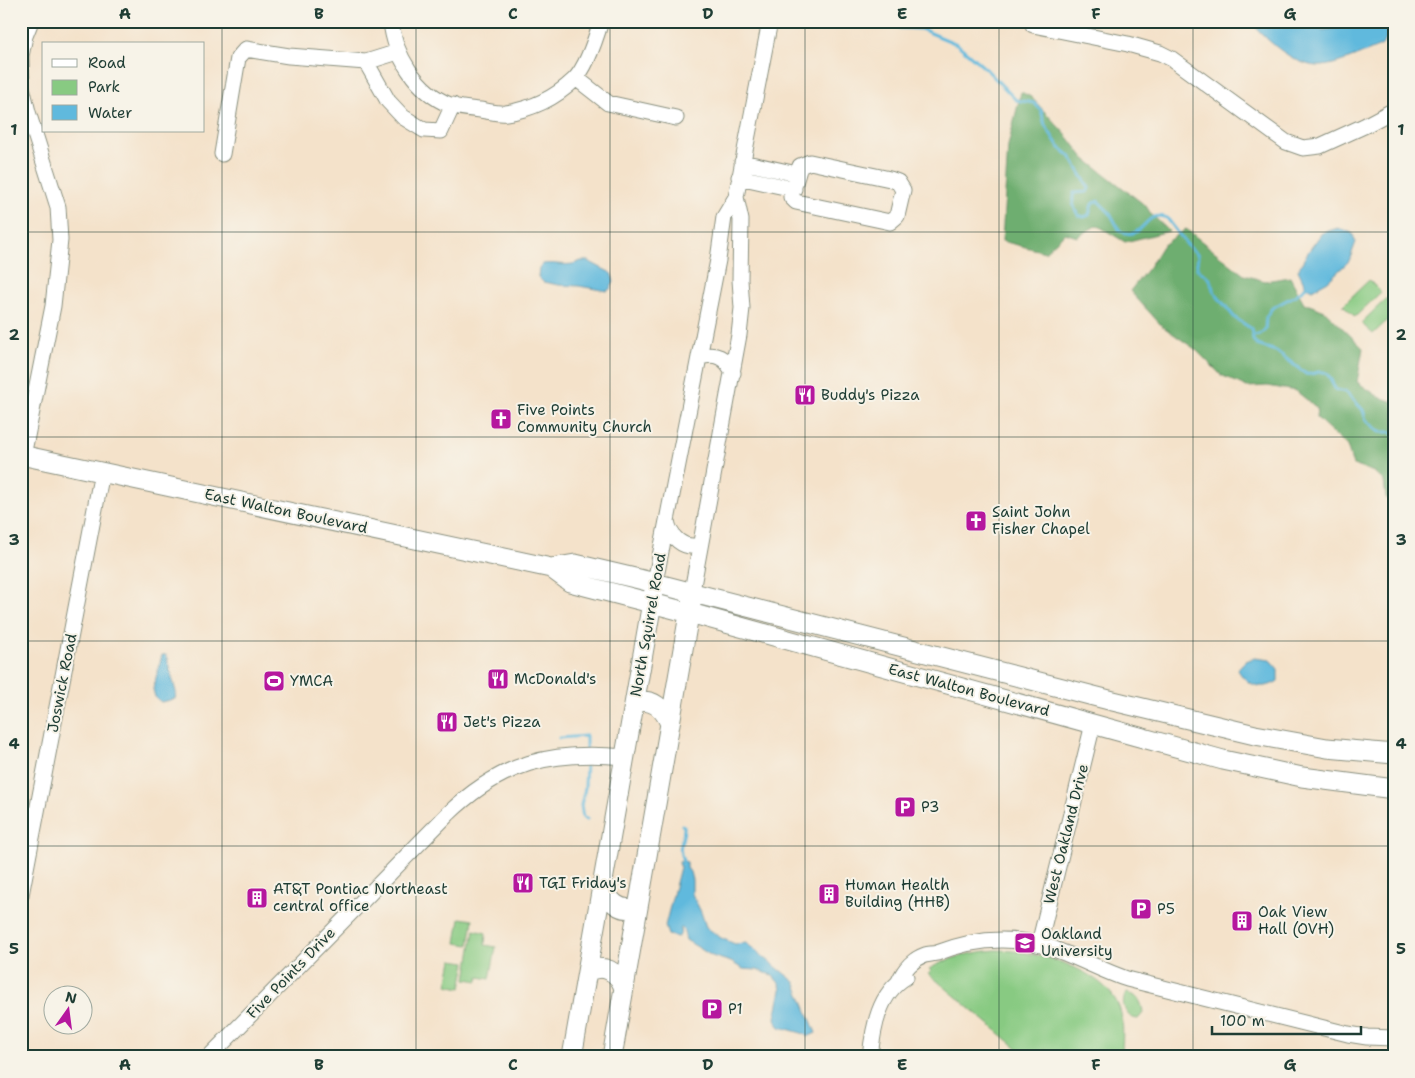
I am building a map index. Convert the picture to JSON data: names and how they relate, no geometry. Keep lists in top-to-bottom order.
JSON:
{
  "streets": {
    "main road": ["East Walton Boulevard", "North Squirrel Road"],
    "street": ["Joswick Road", "West Oakland Drive", "Five Points Drive"]
  },
  "crossings": [
    ["East Walton Boulevard", "North Squirrel Road"],
    ["East Walton Boulevard", "Joswick Road"],
    ["East Walton Boulevard", "West Oakland Drive"],
    ["North Squirrel Road", "Five Points Drive"]
  ],
  "places": {
    "restaurant": [
      "Buddy's Pizza",
      "McDonald's",
      "Jet's Pizza",
      "TGI Friday's"
    ],
    "church": ["Five Points Community Church", "Saint John Fisher Chapel"],
    "sports": ["YMCA"],
    "parking": ["P3", "P5", "P1"],
    "building": ["Human Health Building (HHB)", "AT&T Pontiac Northeast central office", "Oak View Hall (OVH)"],
    "school or university": ["Oakland University"]
  },
  "legend": ["Road", "Park", "Water"],
  "scale_bar": "100 m",
  "north": "top",
  "grid": {
    "columns": [
      "A",
      "B",
      "C",
      "D",
      "E",
      "F",
      "G"
    ],
    "rows": [
      "1",
      "2",
      "3",
      "4",
      "5"
    ]
  }
}
